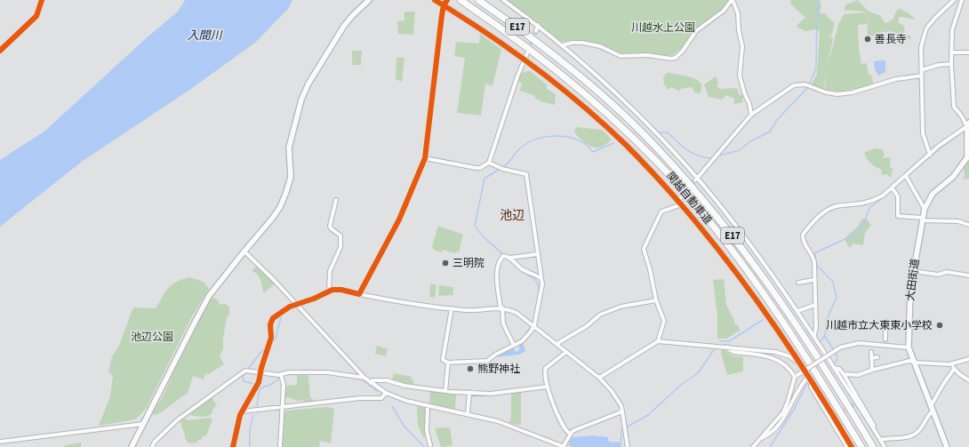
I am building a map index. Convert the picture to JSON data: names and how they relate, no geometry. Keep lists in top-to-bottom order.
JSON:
{
  "streets": {
    "highway": ["E17", "関越自動車道"],
    "street": ["大田街道"]
  },
  "districts": ["池辺"],
  "water": ["入間川"],
  "parks": ["川越水上公園", "池辺公園"],
  "places": [
    "善長寺",
    "三明院",
    "川越市立大東東小学校",
    "熊野神社"
  ]
}
